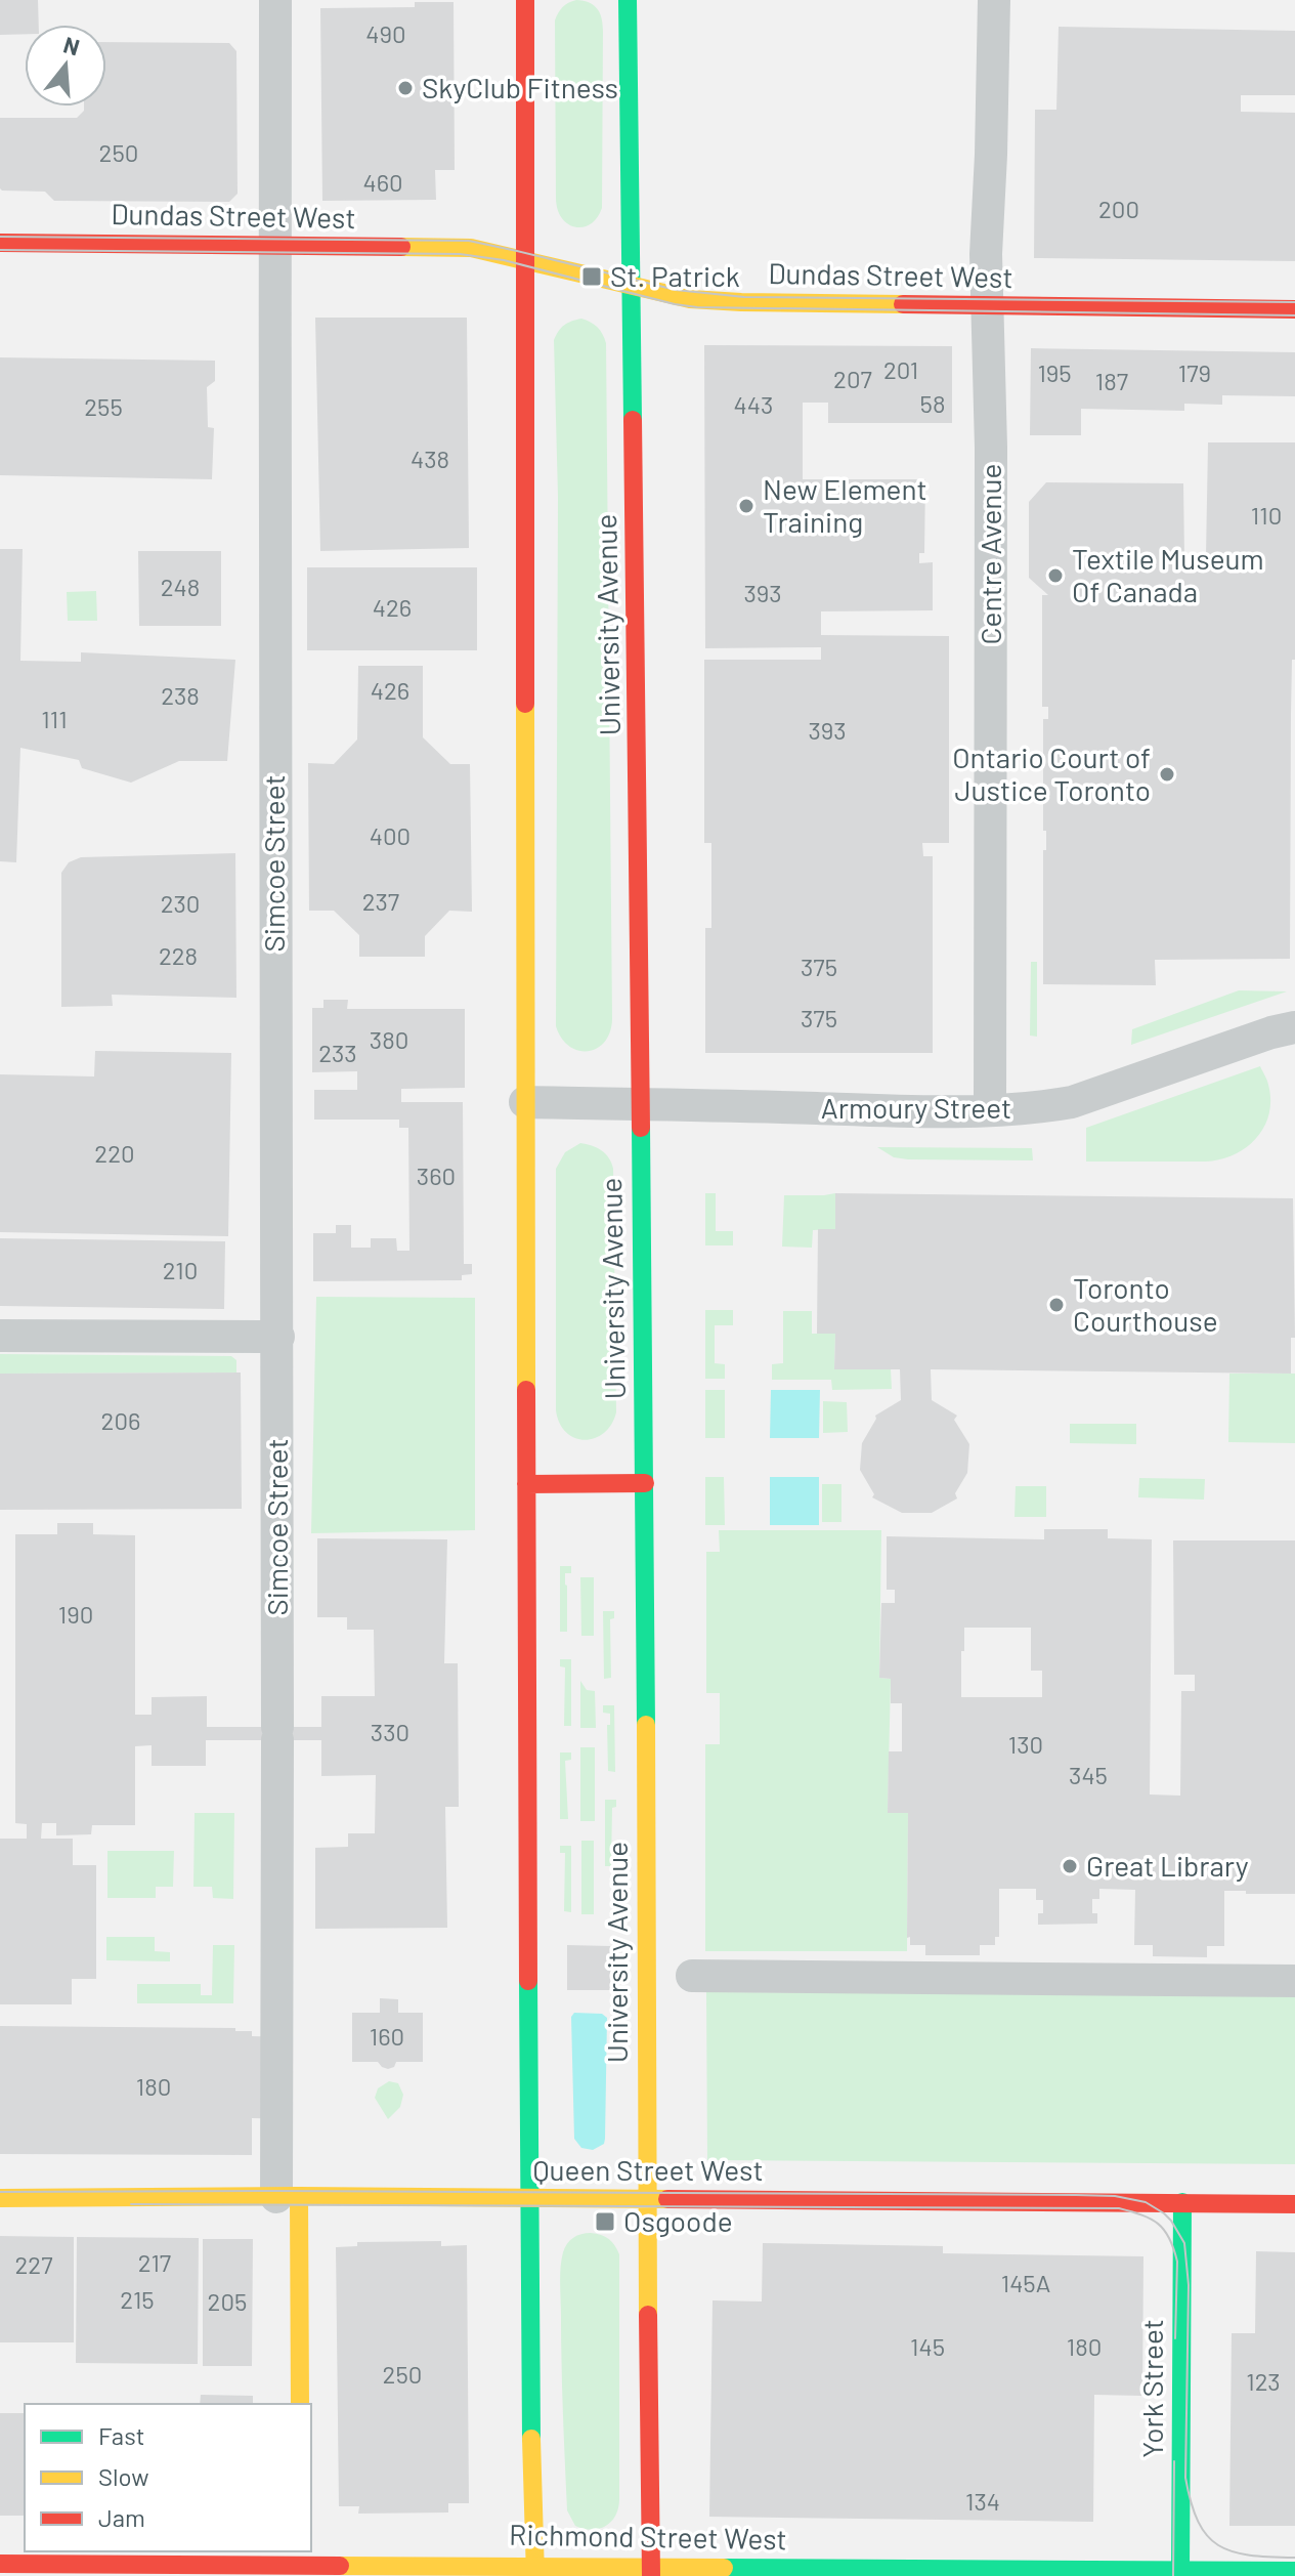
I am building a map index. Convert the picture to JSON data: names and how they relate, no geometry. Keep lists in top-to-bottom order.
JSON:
{
  "streets": {
    "main road": [
      "Dundas Street West",
      "University Avenue",
      "Simcoe Street",
      "Queen Street West",
      "York Street",
      "Richmond Street West"
    ],
    "street": ["Centre Avenue", "Armoury Street"]
  },
  "crossings": [
    ["Dundas Street West", "Centre Avenue"],
    ["Dundas Street West", "University Avenue"],
    ["Dundas Street West", "Simcoe Street"],
    ["Centre Avenue", "Armoury Street"],
    ["University Avenue", "Armoury Street"],
    ["University Avenue", "Queen Street West"],
    ["University Avenue", "Richmond Street West"],
    ["Simcoe Street", "Queen Street West"],
    ["Queen Street West", "York Street"],
    ["York Street", "Richmond Street West"]
  ],
  "places": {
    "other": [
      "SkyClub Fitness",
      "New Element Training",
      "Textile Museum Of Canada",
      "Ontario Court of Justice Toronto",
      "Toronto Courthouse",
      "Great Library"
    ],
    "transit": ["St. Patrick", "Osgoode"]
  },
  "house_numbers": [
    "490",
    "250",
    "460",
    "200",
    "201",
    "195",
    "179",
    "207",
    "187",
    "58",
    "443",
    "255",
    "438",
    "110",
    "248",
    "393",
    "426",
    "426",
    "238",
    "111",
    "393",
    "400",
    "237",
    "230",
    "228",
    "375",
    "375",
    "380",
    "233",
    "220",
    "360",
    "210",
    "206",
    "190",
    "330",
    "130",
    "345",
    "160",
    "180",
    "217",
    "227",
    "145A",
    "215",
    "205",
    "145",
    "180",
    "250",
    "123",
    "134"
  ],
  "legend": ["Fast", "Slow", "Jam"],
  "north": "top"
}
